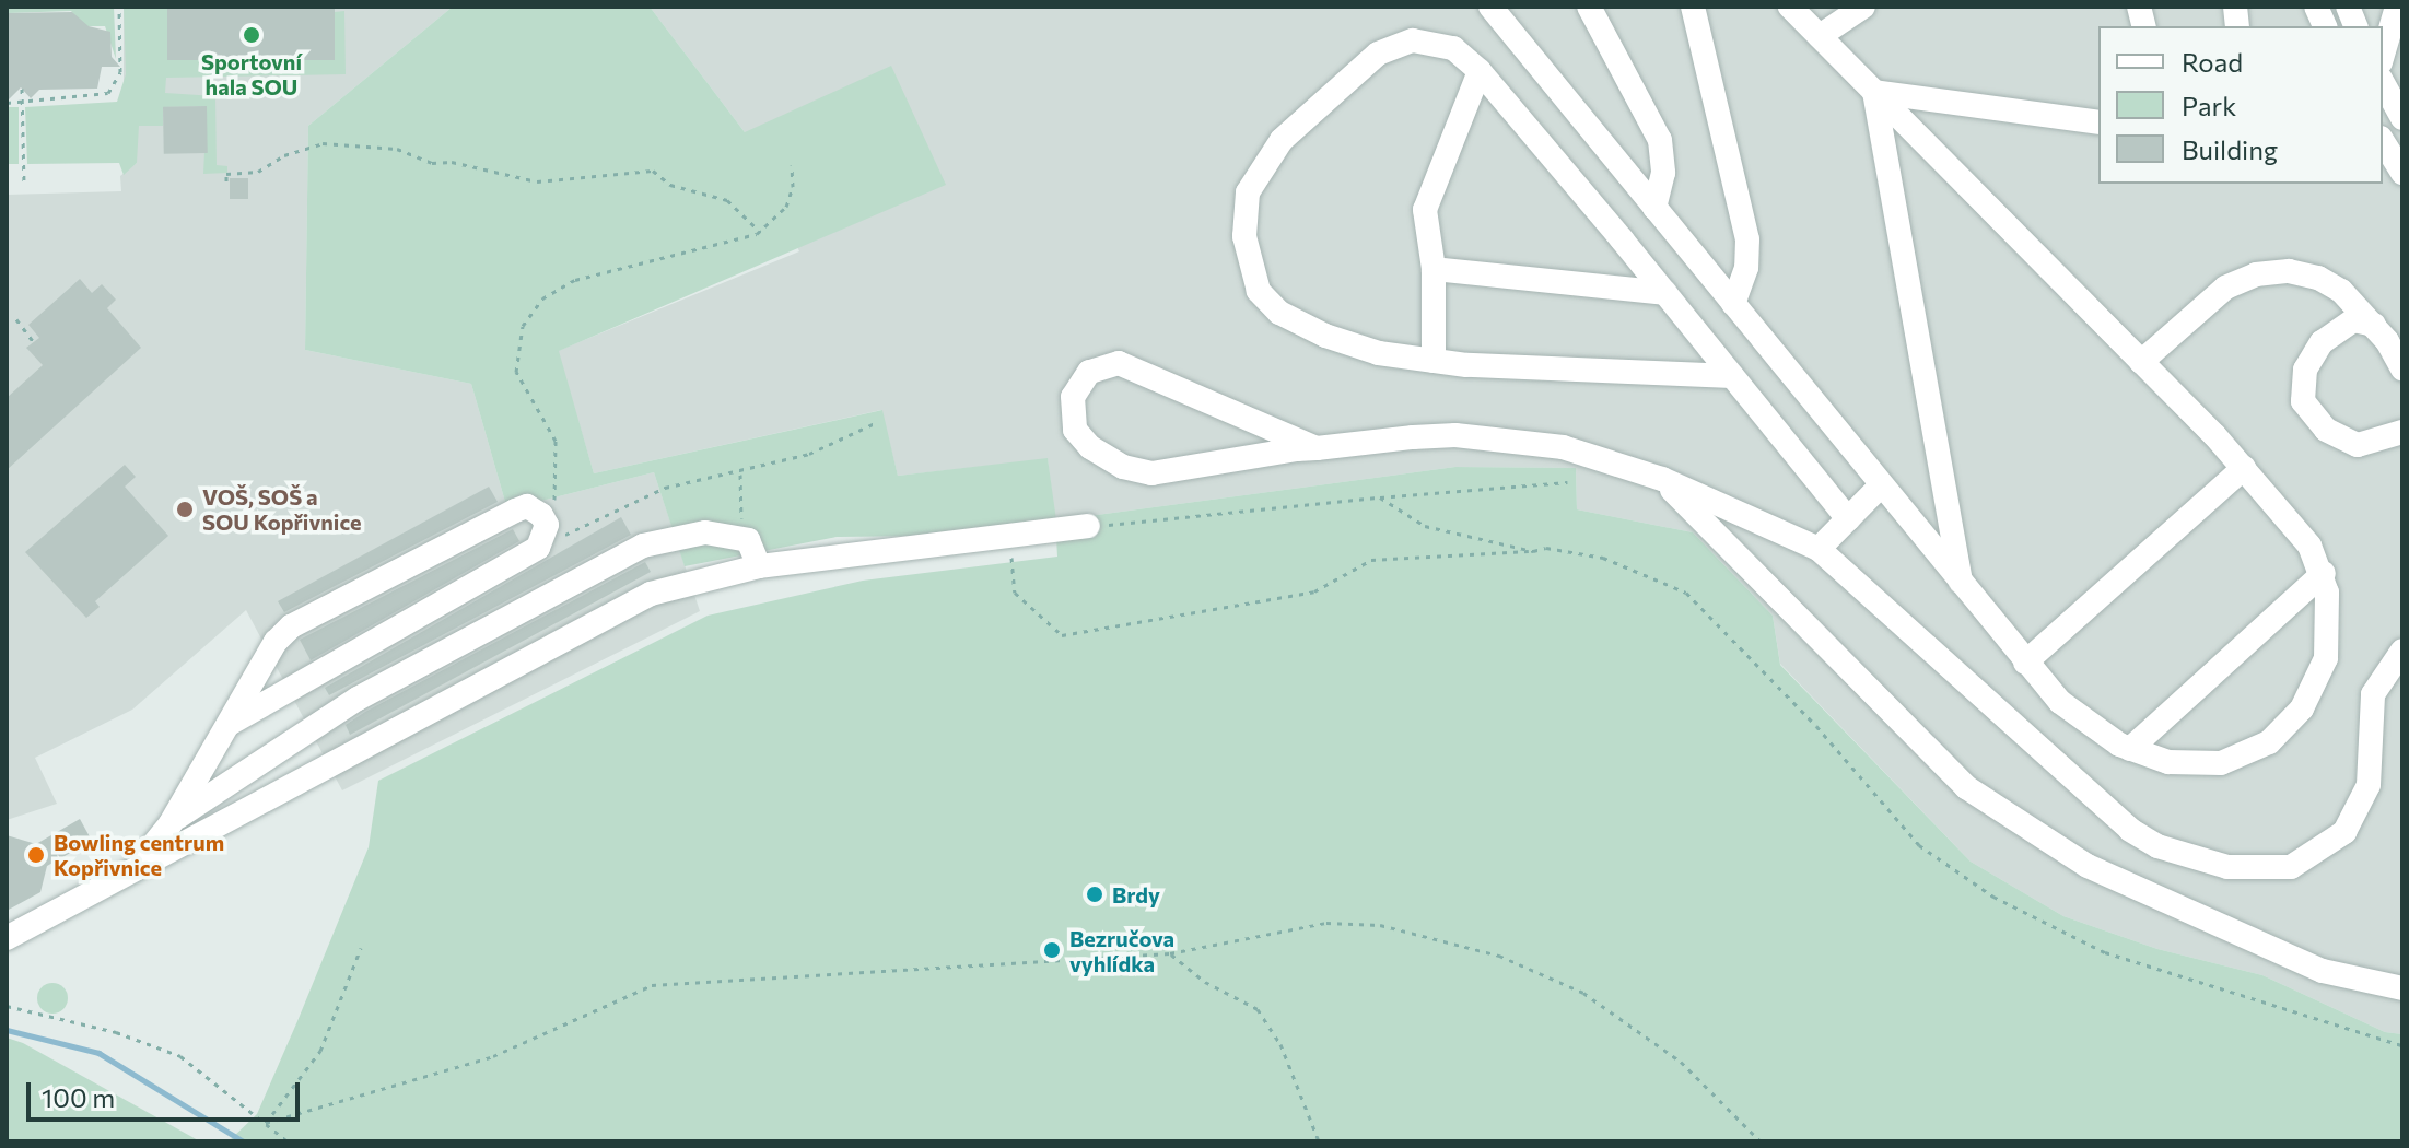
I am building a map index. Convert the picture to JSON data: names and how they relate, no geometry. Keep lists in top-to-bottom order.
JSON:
{
  "places": [
    "Sportovní hala SOU",
    "VOŠ, SOŠ a SOU Kopřivnice",
    "Bowling centrum Kopřivnice",
    "Brdy",
    "Bezručova vyhlídka"
  ],
  "legend": ["Road", "Park", "Building"],
  "scale_bar": "100 m"
}
